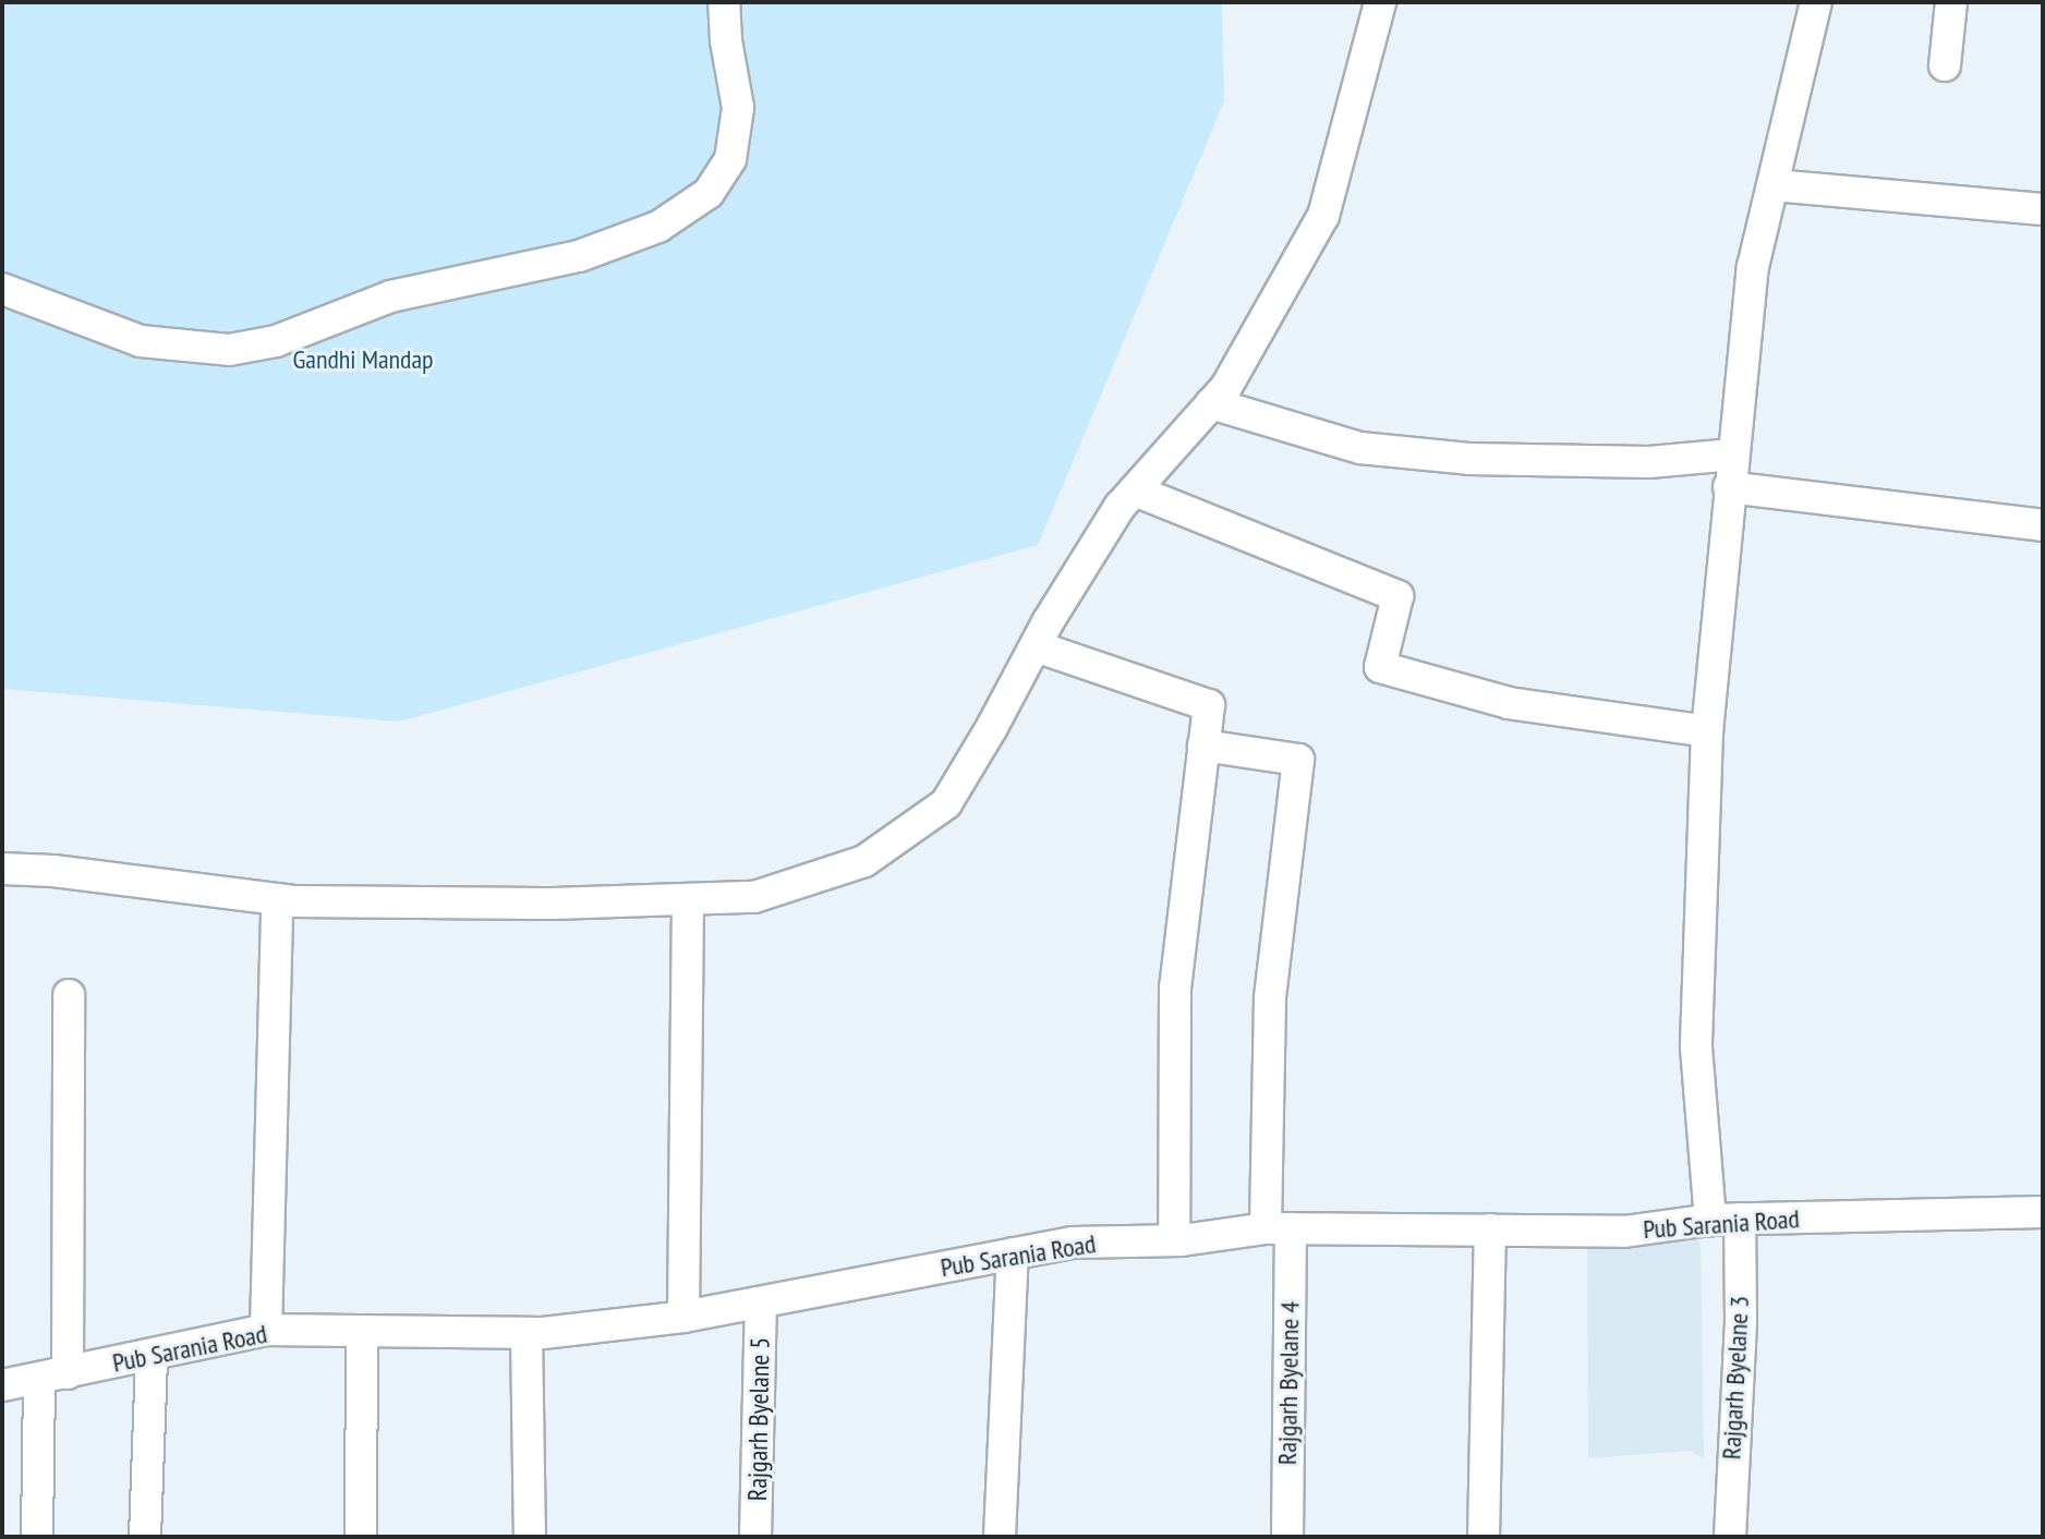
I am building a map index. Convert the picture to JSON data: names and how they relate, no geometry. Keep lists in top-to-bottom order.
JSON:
{
  "streets": {
    "street": [
      "Pub Sarania Road",
      "Rajgarh Byelane 3",
      "Rajgarh Byelane 4",
      "Rajgarh Byelane 5"
    ]
  },
  "crossings": [
    ["Pub Sarania Road", "Rajgarh Byelane 3"],
    ["Pub Sarania Road", "Rajgarh Byelane 4"],
    ["Pub Sarania Road", "Rajgarh Byelane 5"]
  ],
  "parks": ["Gandhi Mandap"]
}
